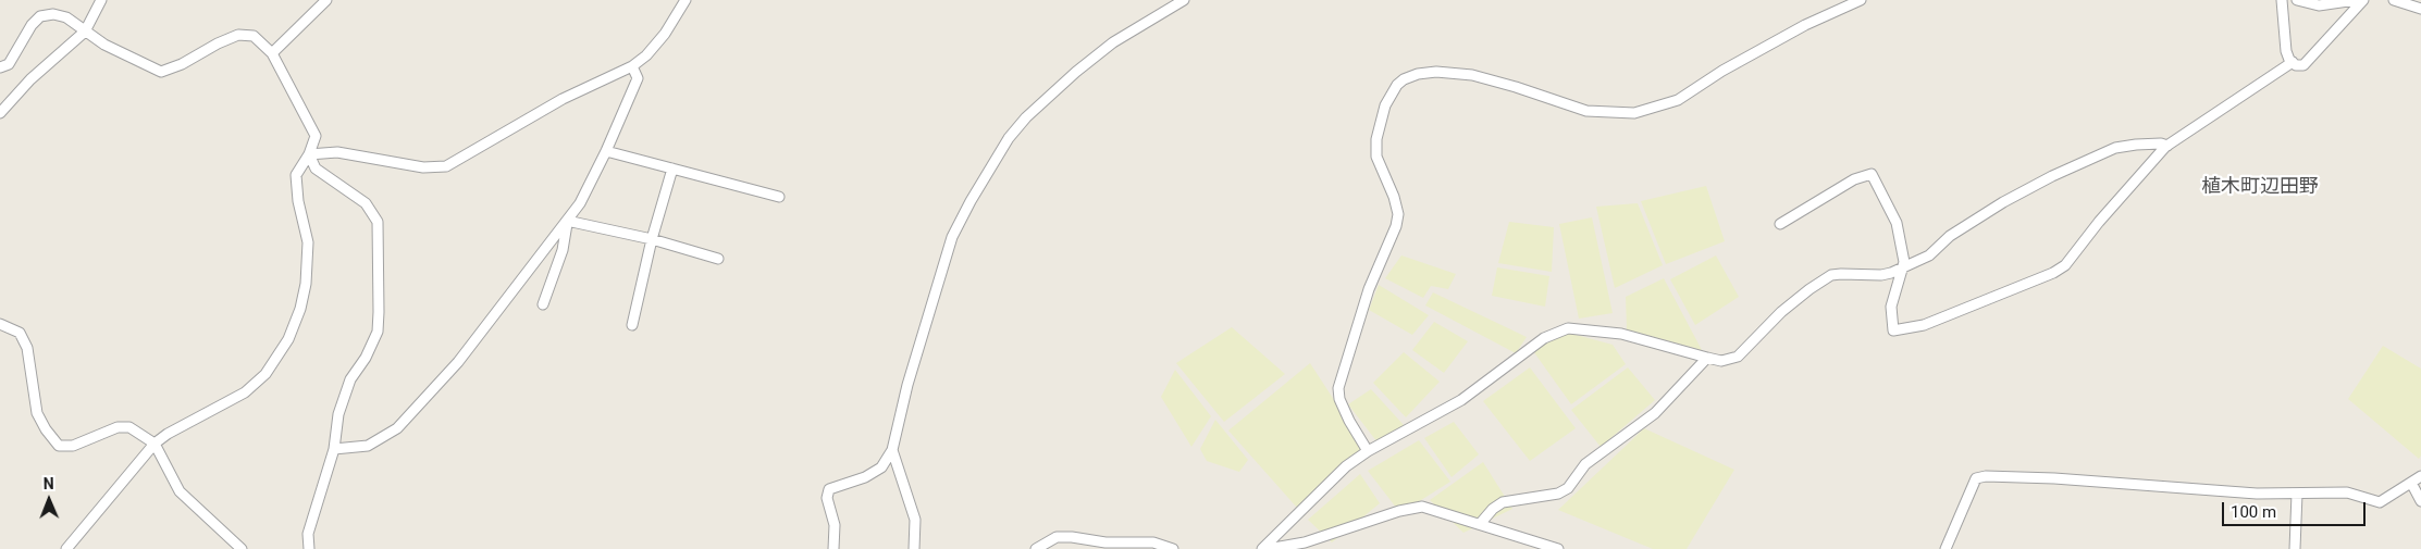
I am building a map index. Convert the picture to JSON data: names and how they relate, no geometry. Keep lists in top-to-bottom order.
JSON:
{
  "districts": ["植木町辺田野"],
  "scale_bar": "100 m",
  "north": "top"
}
